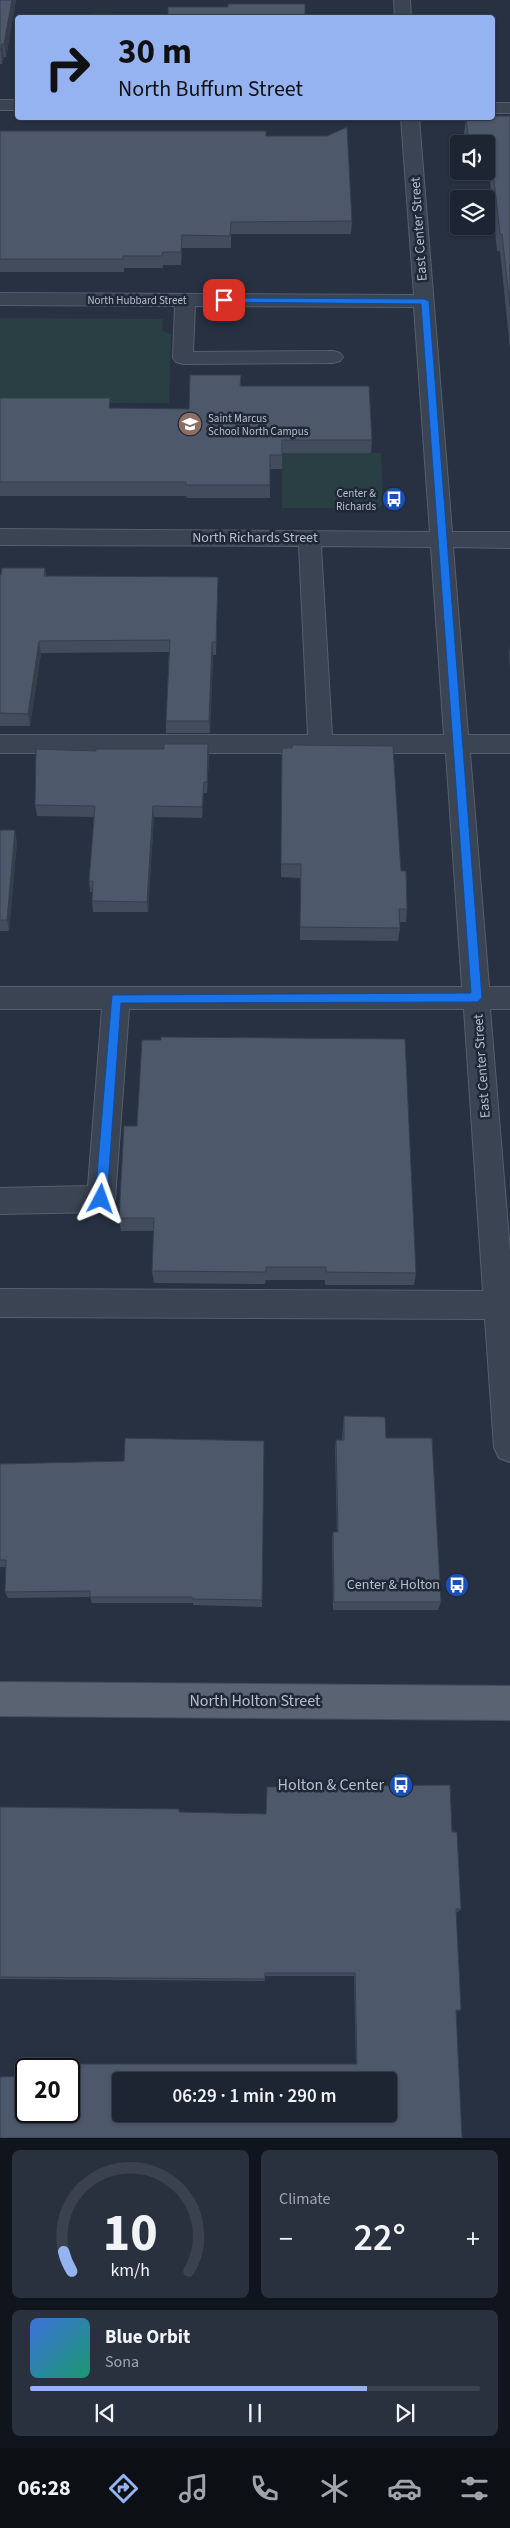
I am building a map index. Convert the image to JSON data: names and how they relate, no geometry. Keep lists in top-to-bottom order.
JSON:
{
  "streets": {
    "main road": ["North Holton Street"],
    "street": ["East Center Street", "North Hubbard Street", "North Richards Street"]
  },
  "crossings": [
    ["East Center Street", "North Hubbard Street"],
    ["East Center Street", "North Richards Street"]
  ],
  "places": {
    "school or university": ["Saint Marcus School North Campus"],
    "bus stop": ["Center & Richards", "Center & Holton", "Holton & Center"]
  },
  "page": {
    "turn": ["30 m", "North Buffum Street"],
    "limit": "20",
    "trip": "06:29 · 1 min · 290 m",
    "tile": "Climate",
    "heat": ["−", "22°", "+"],
    "song": ["Blue Orbit", "Sona"],
    "tabs": "06:28",
    "gauge": ["10", "km/h"]
  }
}
